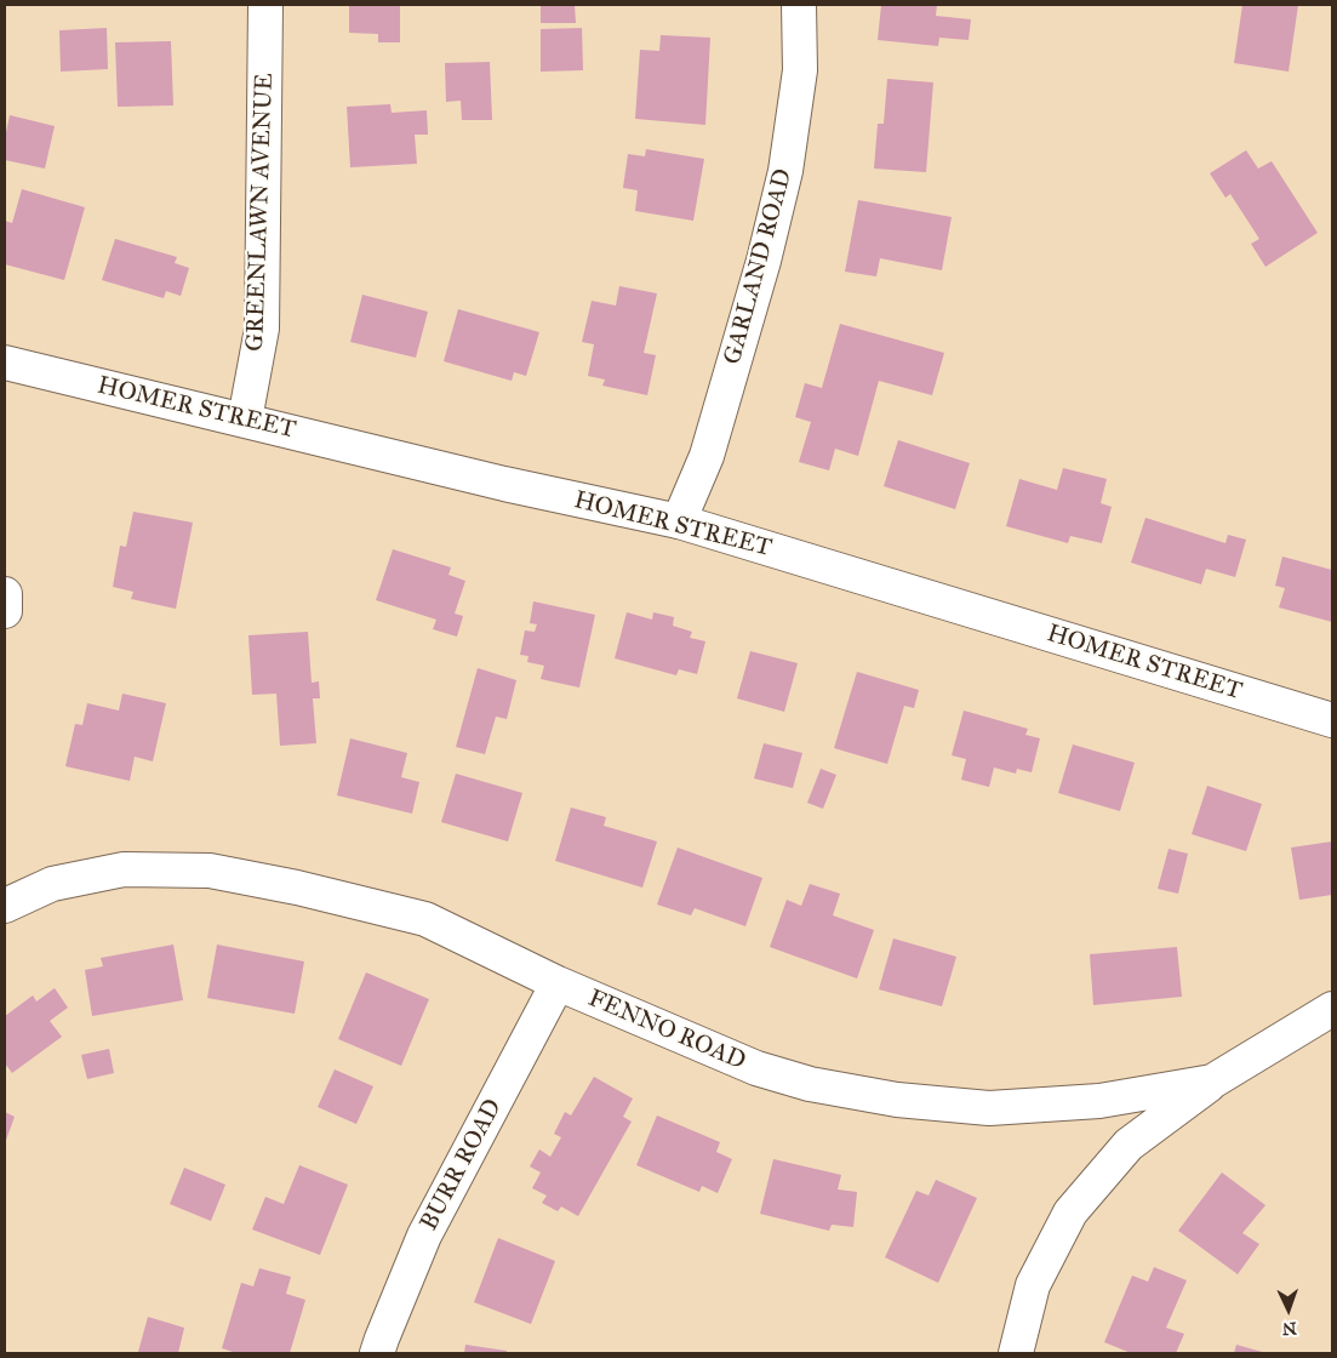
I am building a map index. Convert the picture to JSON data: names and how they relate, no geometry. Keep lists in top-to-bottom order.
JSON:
{
  "streets": {
    "street": [
      "GREENLAWN AVENUE",
      "GARLAND ROAD",
      "HOMER STREET",
      "FENNO ROAD",
      "BURR ROAD"
    ]
  },
  "crossings": [
    ["GREENLAWN AVENUE", "HOMER STREET"],
    ["GARLAND ROAD", "HOMER STREET"],
    ["FENNO ROAD", "BURR ROAD"]
  ],
  "north": "bottom"
}
